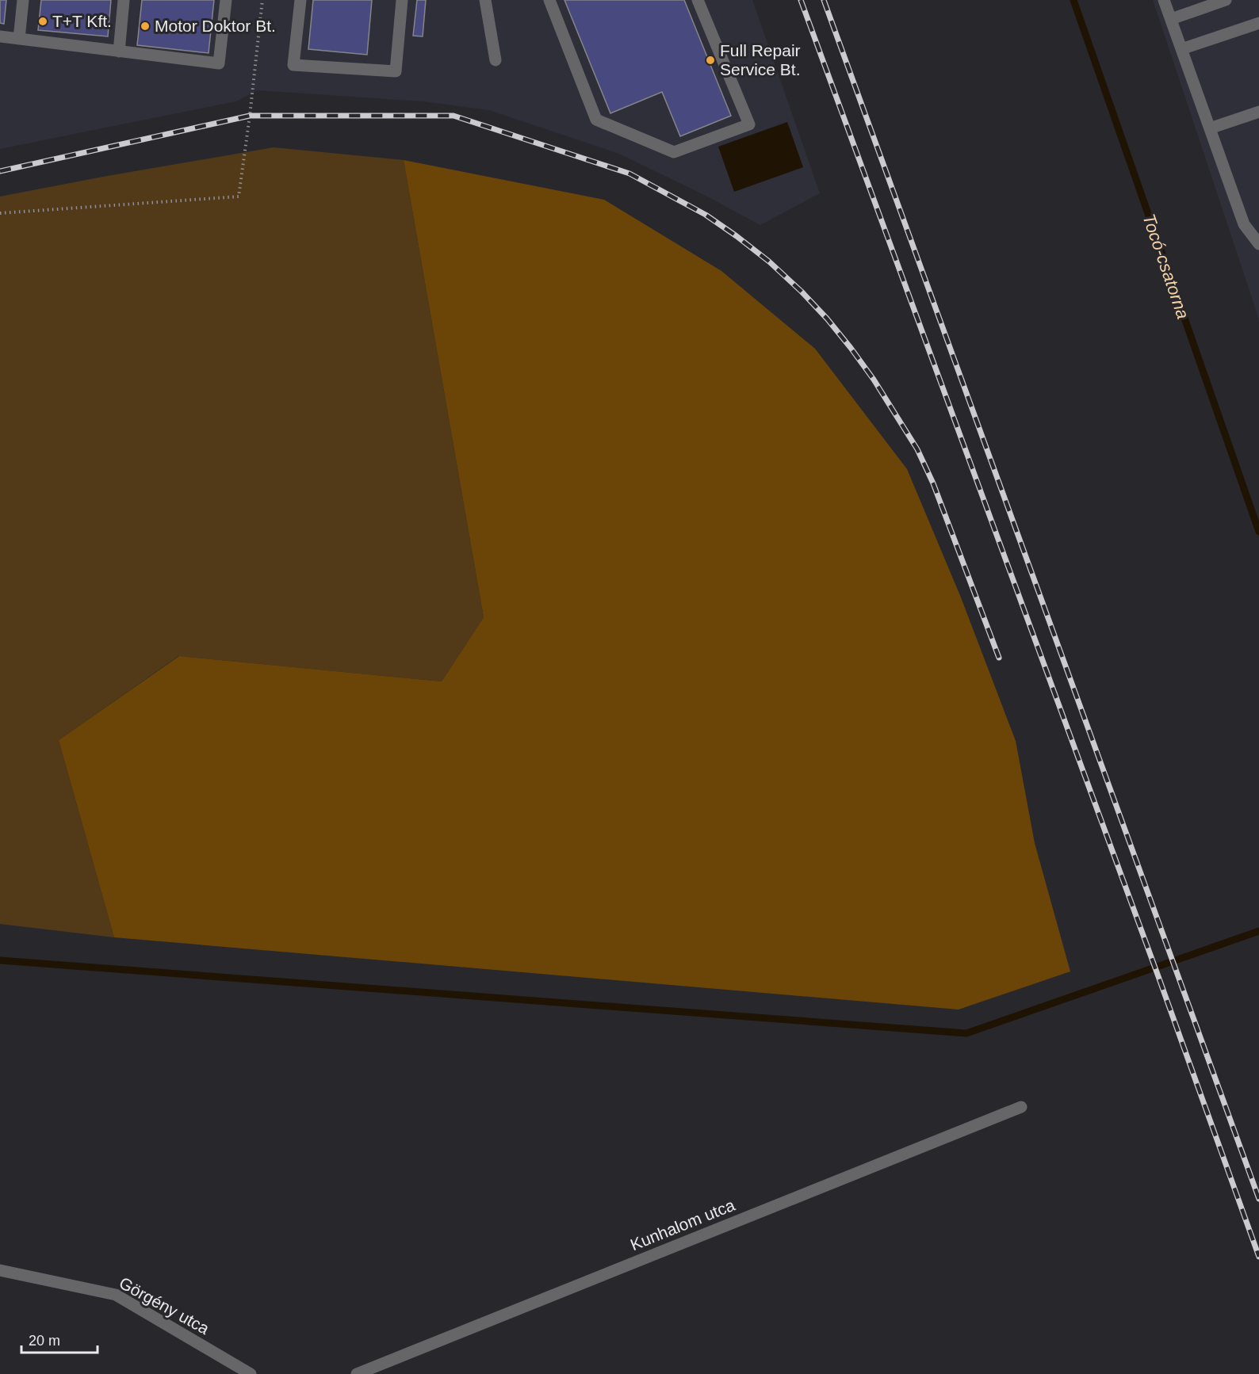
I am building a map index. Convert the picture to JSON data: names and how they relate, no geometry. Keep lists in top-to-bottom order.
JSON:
{
  "streets": {
    "street": ["Kunhalom utca", "Görgény utca"]
  },
  "water": ["Tocó-csatorna"],
  "places": ["T+T Kft.", "Motor Doktor Bt.", "Full Repair Service Bt."],
  "scale_bar": "20 m"
}
